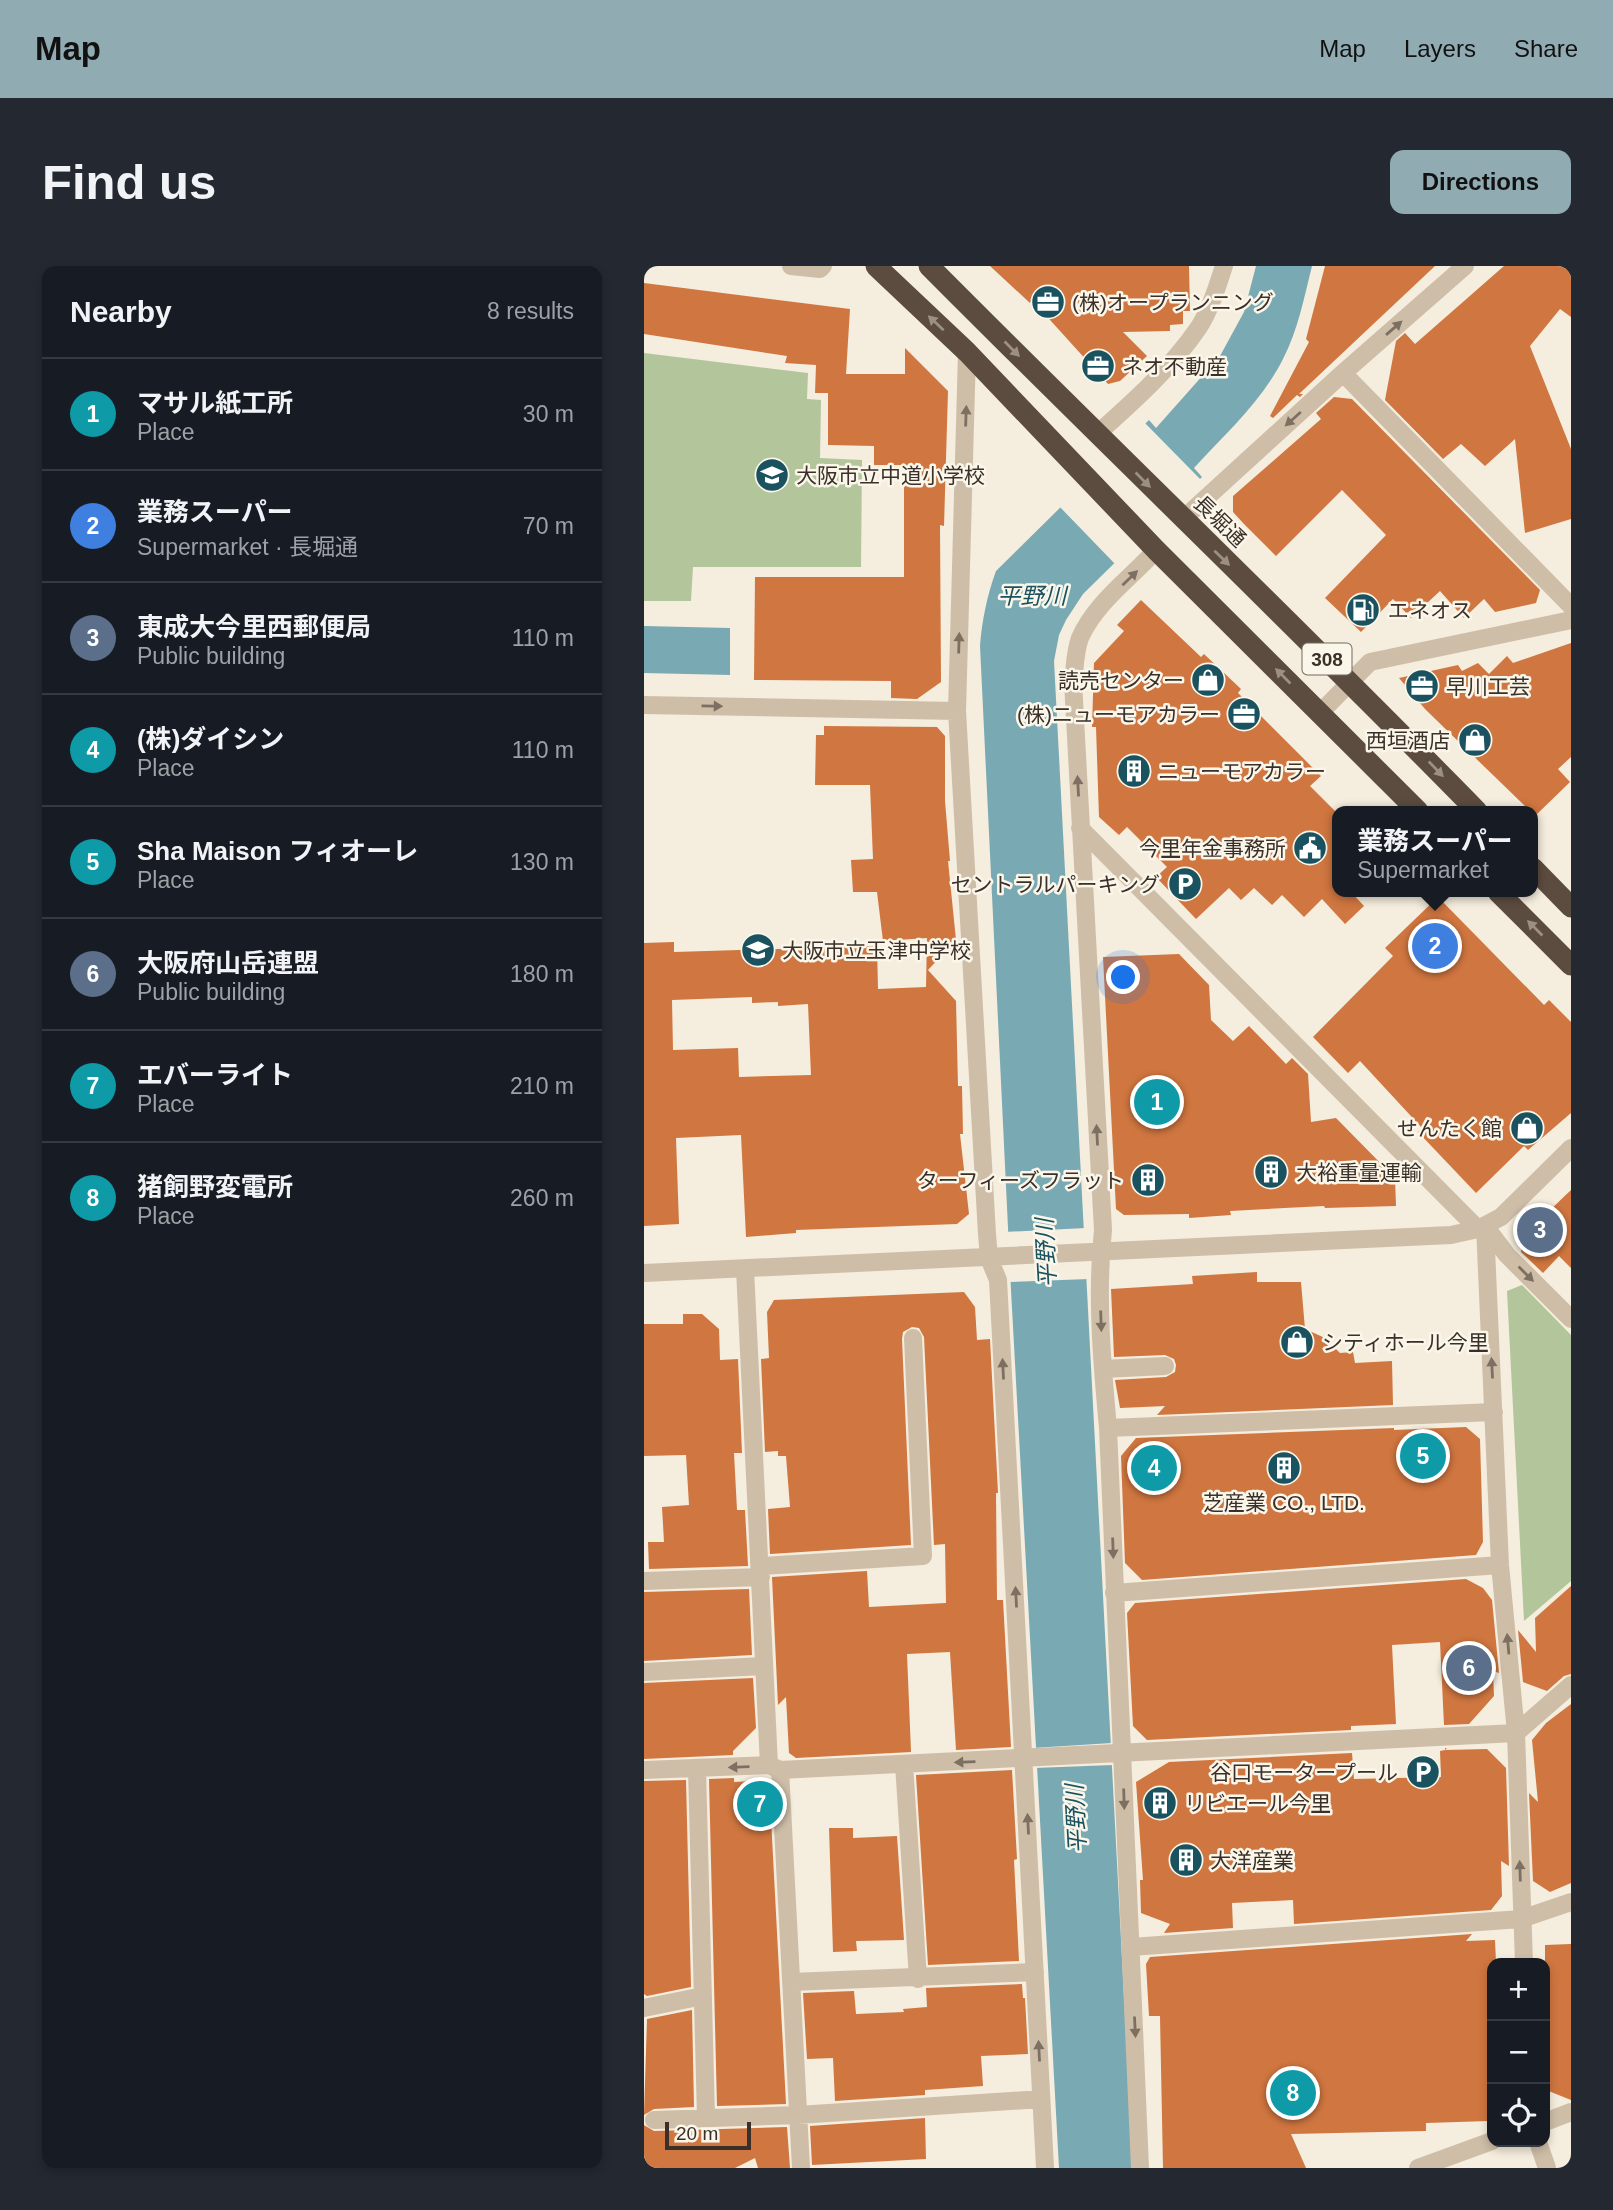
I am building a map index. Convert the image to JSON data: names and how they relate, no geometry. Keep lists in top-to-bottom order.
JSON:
{
  "streets": {
    "highway": ["長堀通", "308"]
  },
  "water": ["平野川"],
  "places": {
    "office": [
      "(株)オープランニング",
      "ネオ不動産",
      "早川工芸",
      "(株)ニューモアカラー"
    ],
    "school or university": ["大阪市立中道小学校", "大阪市立玉津中学校"],
    "fuel station": ["エネオス"],
    "shop": [
      "読売センター",
      "西垣酒店",
      "せんたく館",
      "シティホール今里"
    ],
    "building": [
      "ニューモアカラー",
      "大裕重量運輸",
      "ターフィーズフラット",
      "芝産業 CO., LTD.",
      "リビエール今里",
      "大洋産業"
    ],
    "public building": ["今里年金事務所"],
    "parking": ["セントラルパーキング", "谷口モータープール"]
  },
  "scale_bar": "20 m",
  "page": {
    "header": "Map",
    "nav": ["Map", "Layers", "Share"],
    "buttons": "Directions",
    "title": "Find us",
    "heading": ["Nearby", "8 results"],
    "list": [
      {
        "mark": "1",
        "name": "マサル紙工所",
        "note": "Place",
        "value": "30 m"
      },
      {
        "mark": "2",
        "name": "業務スーパー",
        "note": "Supermarket · 長堀通",
        "value": "70 m"
      },
      {
        "mark": "3",
        "name": "東成大今里西郵便局",
        "note": "Public building",
        "value": "110 m"
      },
      {
        "mark": "4",
        "name": "(株)ダイシン",
        "note": "Place",
        "value": "110 m"
      },
      {
        "mark": "5",
        "name": "Sha Maison フィオーレ",
        "note": "Place",
        "value": "130 m"
      },
      {
        "mark": "6",
        "name": "大阪府山岳連盟",
        "note": "Public building",
        "value": "180 m"
      },
      {
        "mark": "7",
        "name": "エバーライト",
        "note": "Place",
        "value": "210 m"
      },
      {
        "mark": "8",
        "name": "猪飼野変電所",
        "note": "Place",
        "value": "260 m"
      }
    ],
    "popup": ["業務スーパー", "Supermarket"],
    "pins": [
      "2",
      "1",
      "3",
      "5",
      "4",
      "6",
      "7",
      "8"
    ],
    "map_buttons": ["+", "−"],
    "scale": "20 m"
  }
}
